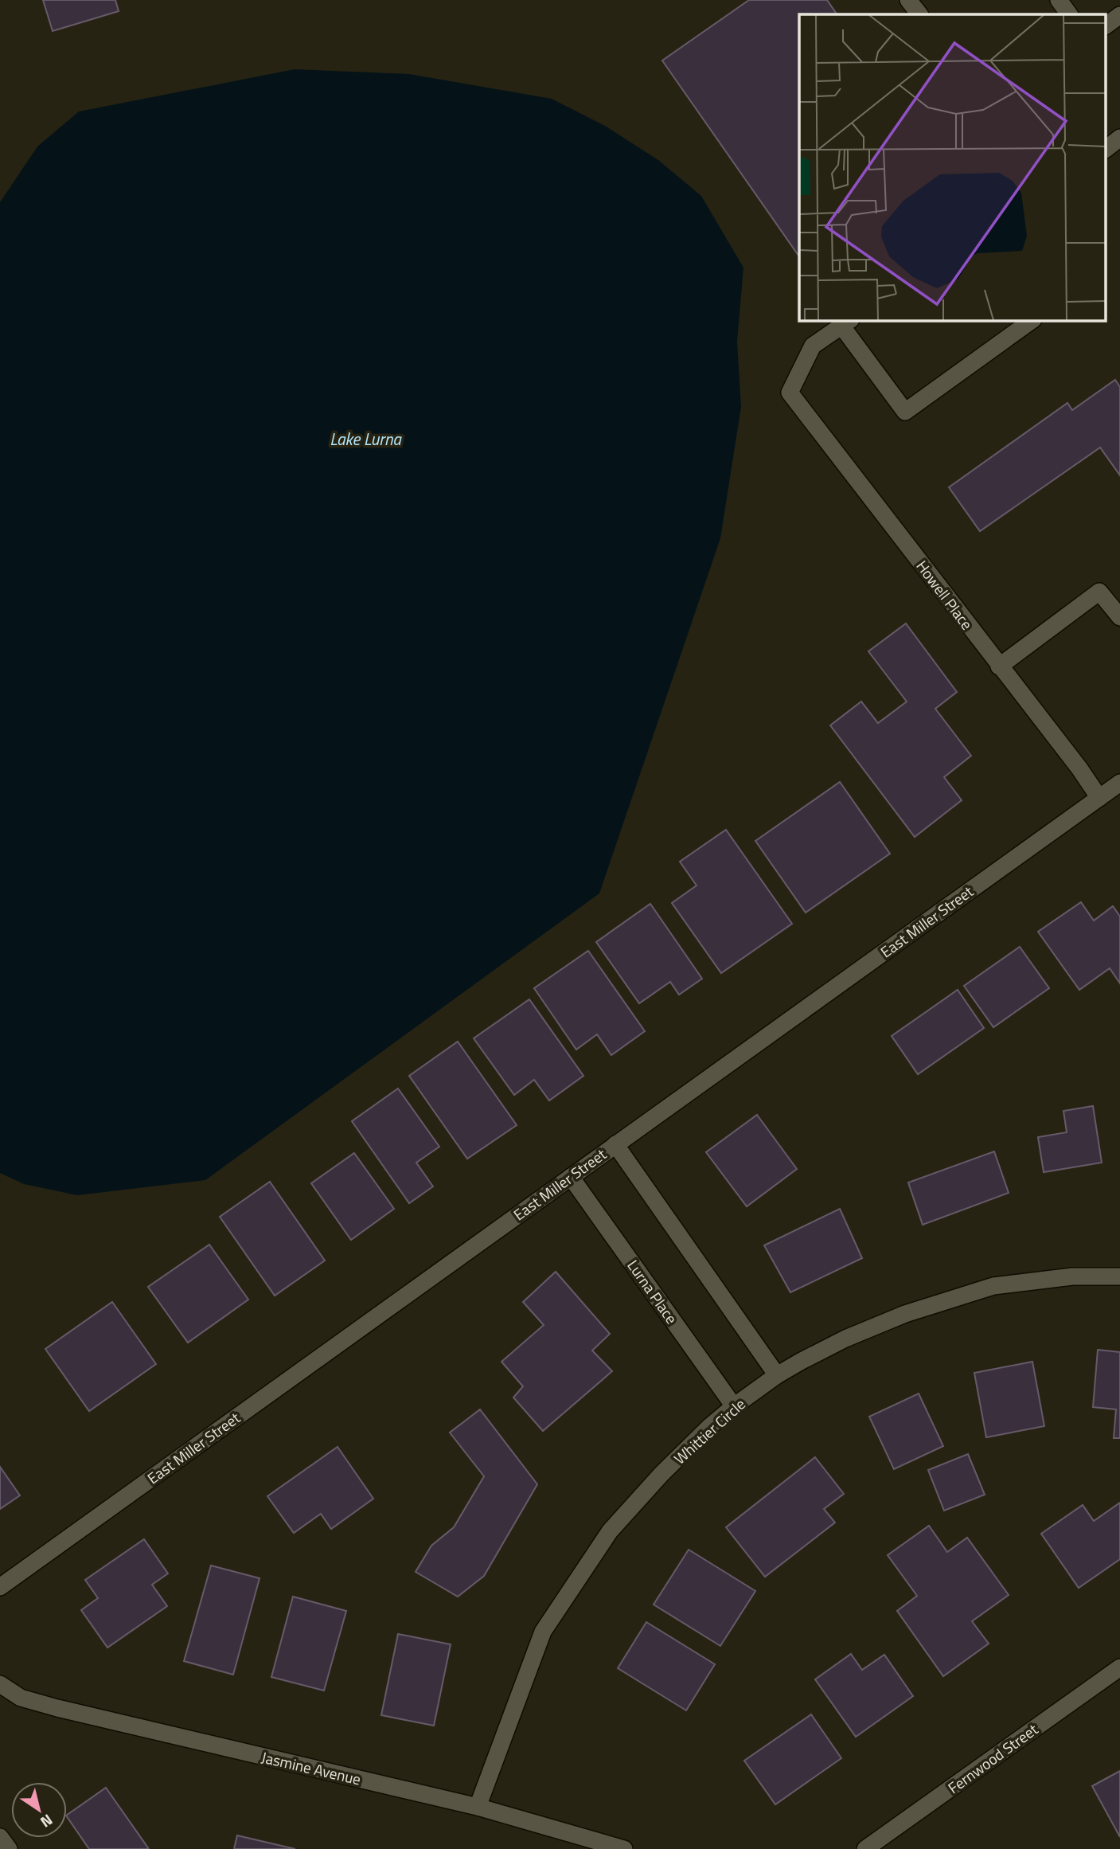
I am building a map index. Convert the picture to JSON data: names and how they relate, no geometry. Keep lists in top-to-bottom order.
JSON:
{
  "streets": {
    "street": [
      "Howell Place",
      "East Miller Street",
      "Lurna Place",
      "Whittier Circle",
      "Fernwood Street",
      "Jasmine Avenue"
    ]
  },
  "crossings": [
    ["Howell Place", "East Miller Street"],
    ["East Miller Street", "Lurna Place"],
    ["Lurna Place", "Whittier Circle"],
    ["Whittier Circle", "Jasmine Avenue"]
  ],
  "water": ["Lake Lurna"],
  "north": "bottom right"
}
